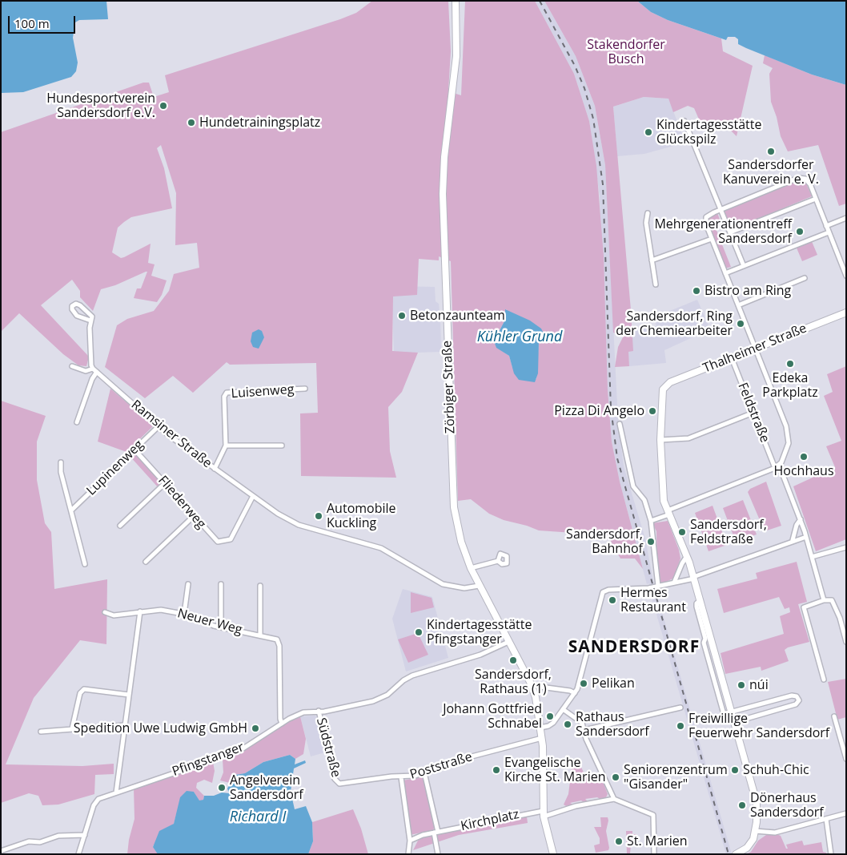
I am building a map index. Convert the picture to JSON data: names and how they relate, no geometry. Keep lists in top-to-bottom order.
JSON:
{
  "streets": {
    "street": [
      "Thalheimer Straße",
      "Zörbiger Straße",
      "Luisenweg",
      "Feldstraße",
      "Ramsiner Straße",
      "Lupinenweg",
      "Fliederweg",
      "Neuer Weg",
      "Südstraße",
      "Pfingstanger",
      "Poststraße",
      "Kirchplatz"
    ]
  },
  "crossings": [
    ["Thalheimer Straße", "Feldstraße"],
    ["Zörbiger Straße", "Ramsiner Straße"],
    ["Zörbiger Straße", "Pfingstanger"],
    ["Zörbiger Straße", "Poststraße"],
    ["Zörbiger Straße", "Kirchplatz"],
    ["Luisenweg", "Ramsiner Straße"],
    ["Ramsiner Straße", "Lupinenweg"],
    ["Ramsiner Straße", "Fliederweg"],
    ["Lupinenweg", "Fliederweg"],
    ["Neuer Weg", "Pfingstanger"],
    ["Südstraße", "Pfingstanger"],
    ["Südstraße", "Poststraße"]
  ],
  "districts": ["SANDERSDORF"],
  "water": ["Kühler Grund", "Richard I"],
  "parks": ["Stakendorfer Busch"],
  "places": [
    "Hundesportverein Sandersdorf e.V.",
    "Hundetrainingsplatz",
    "Kindertagesstätte Glückspilz",
    "Sandersdorfer Kanuverein e. V.",
    "Mehrgenerationentreff Sandersdorf",
    "Bistro am Ring",
    "Betonzaunteam",
    "Sandersdorf, Ring der Chemiearbeiter",
    "Edeka Parkplatz",
    "Pizza Di Angelo",
    "Hochhaus",
    "Automobile Kuckling",
    "Sandersdorf, Feldstraße",
    "Sandersdorf, Bahnhof",
    "Hermes Restaurant",
    "Kindertagesstätte Pfingstanger",
    "Sandersdorf, Rathaus (1)",
    "Pelikan",
    "núi",
    "Johann Gottfried Schnabel",
    "Rathaus Sandersdorf",
    "Freiwillige Feuerwehr Sandersdorf",
    "Spedition Uwe Ludwig GmbH",
    "Evangelische Kirche St. Marien",
    "Schuh-Chic",
    "Seniorenzentrum \"Gisander\"",
    "Angelverein Sandersdorf",
    "Dönerhaus Sandersdorf",
    "St. Marien"
  ],
  "scale_bar": "100 m"
}
